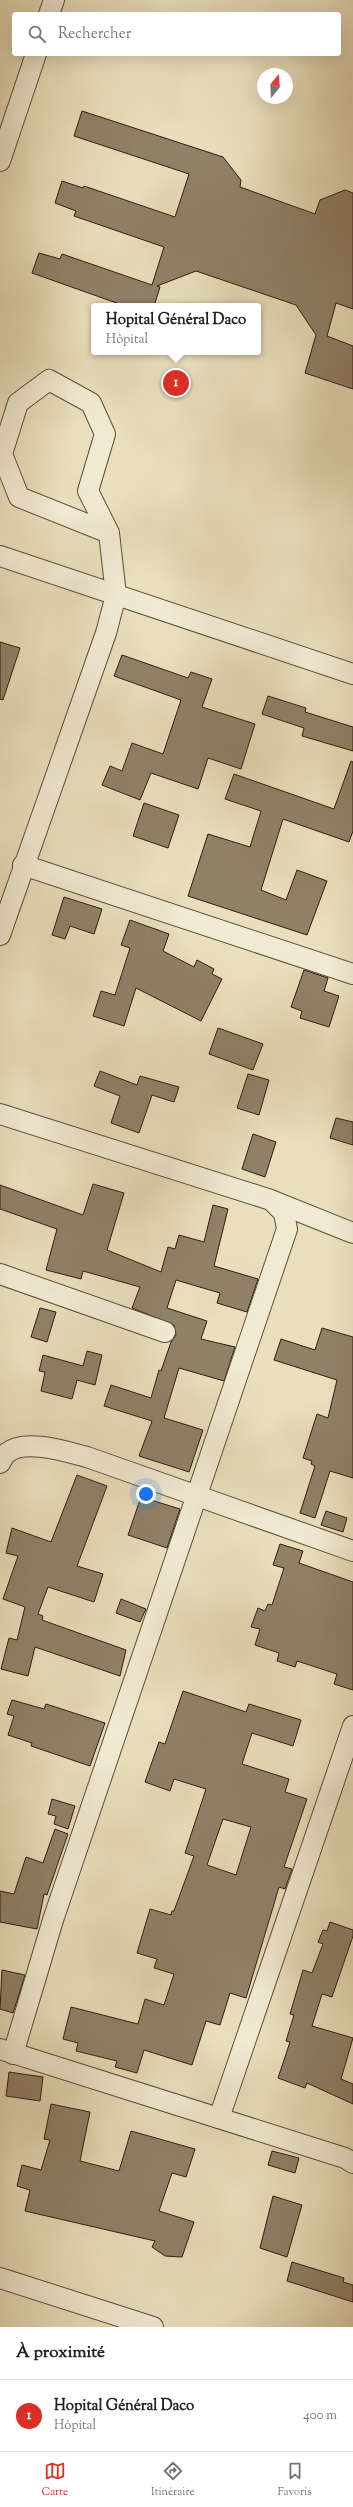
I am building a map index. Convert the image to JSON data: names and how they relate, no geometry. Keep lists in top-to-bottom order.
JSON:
{
  "north": "top",
  "page": {
    "search": "Rechercher",
    "popup": ["Hopital Général Daco", "Hôpital"],
    "pins": "1",
    "heading": "À proximité",
    "list": [
      {
        "mark": "1",
        "name": "Hopital Général Daco",
        "note": "Hôpital",
        "value": "400 m"
      }
    ],
    "nav": ["Carte", "Itinéraire", "Favoris"]
  }
}
